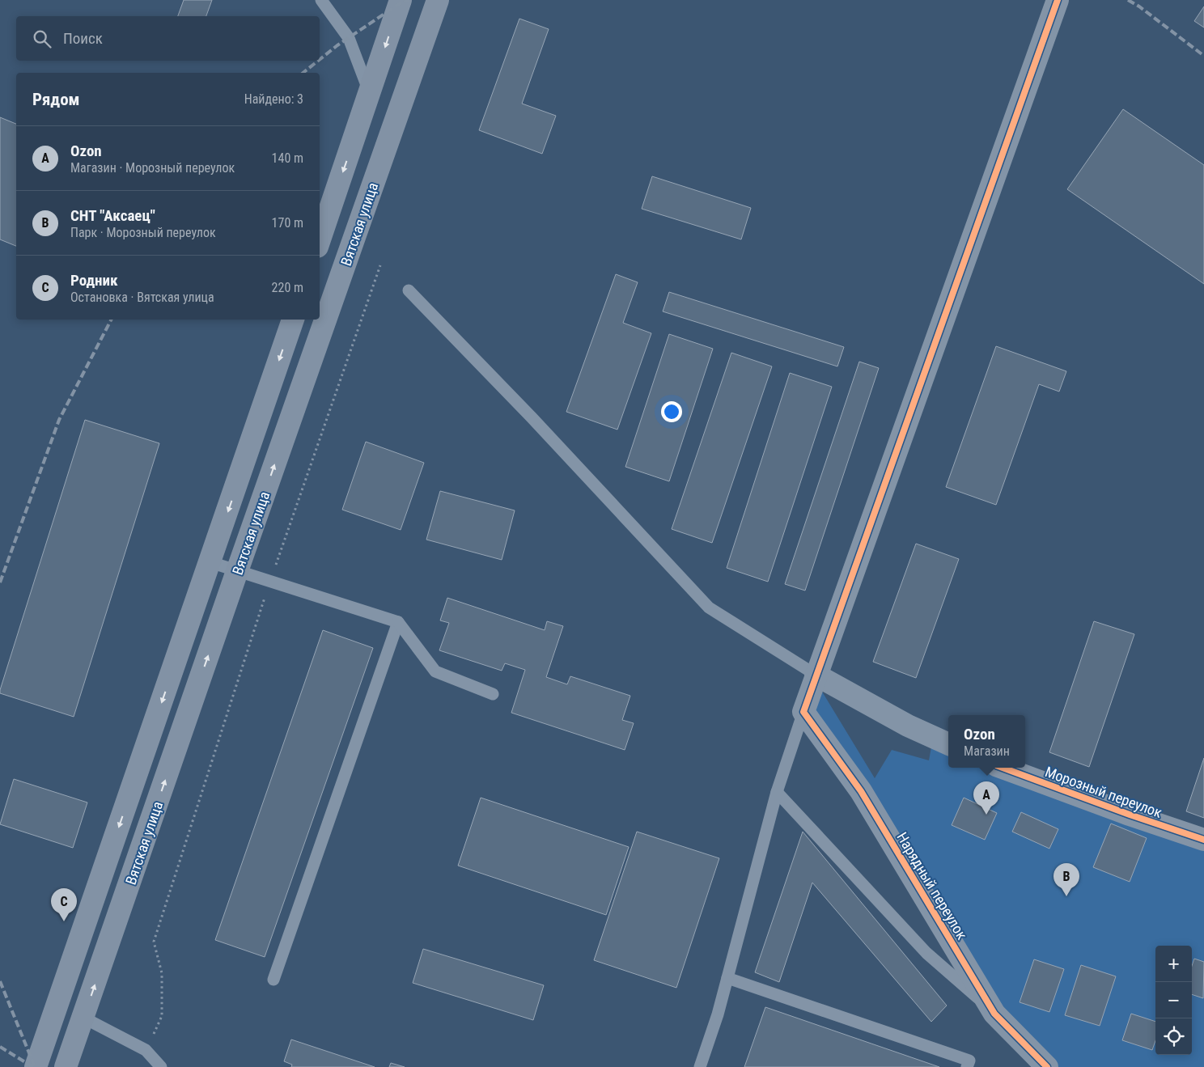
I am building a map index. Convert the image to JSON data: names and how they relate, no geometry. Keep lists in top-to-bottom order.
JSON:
{
  "streets": {
    "main road": ["Вятская улица"],
    "street": ["Морозный переулок", "Нарядный переулок"]
  },
  "page": {
    "search": "Поиск",
    "heading": ["Рядом", "Найдено: 3"],
    "list": [
      {
        "mark": "A",
        "name": "Ozon",
        "note": "Магазин · Морозный переулок",
        "value": "140 m"
      },
      {
        "mark": "B",
        "name": "СНТ \"Аксаец\"",
        "note": "Парк · Морозный переулок",
        "value": "170 m"
      },
      {
        "mark": "C",
        "name": "Родник",
        "note": "Остановка · Вятская улица",
        "value": "220 m"
      }
    ],
    "popup": ["Ozon", "Магазин"],
    "pins": ["A", "B", "C"],
    "map_buttons": ["+", "−"]
  }
}
